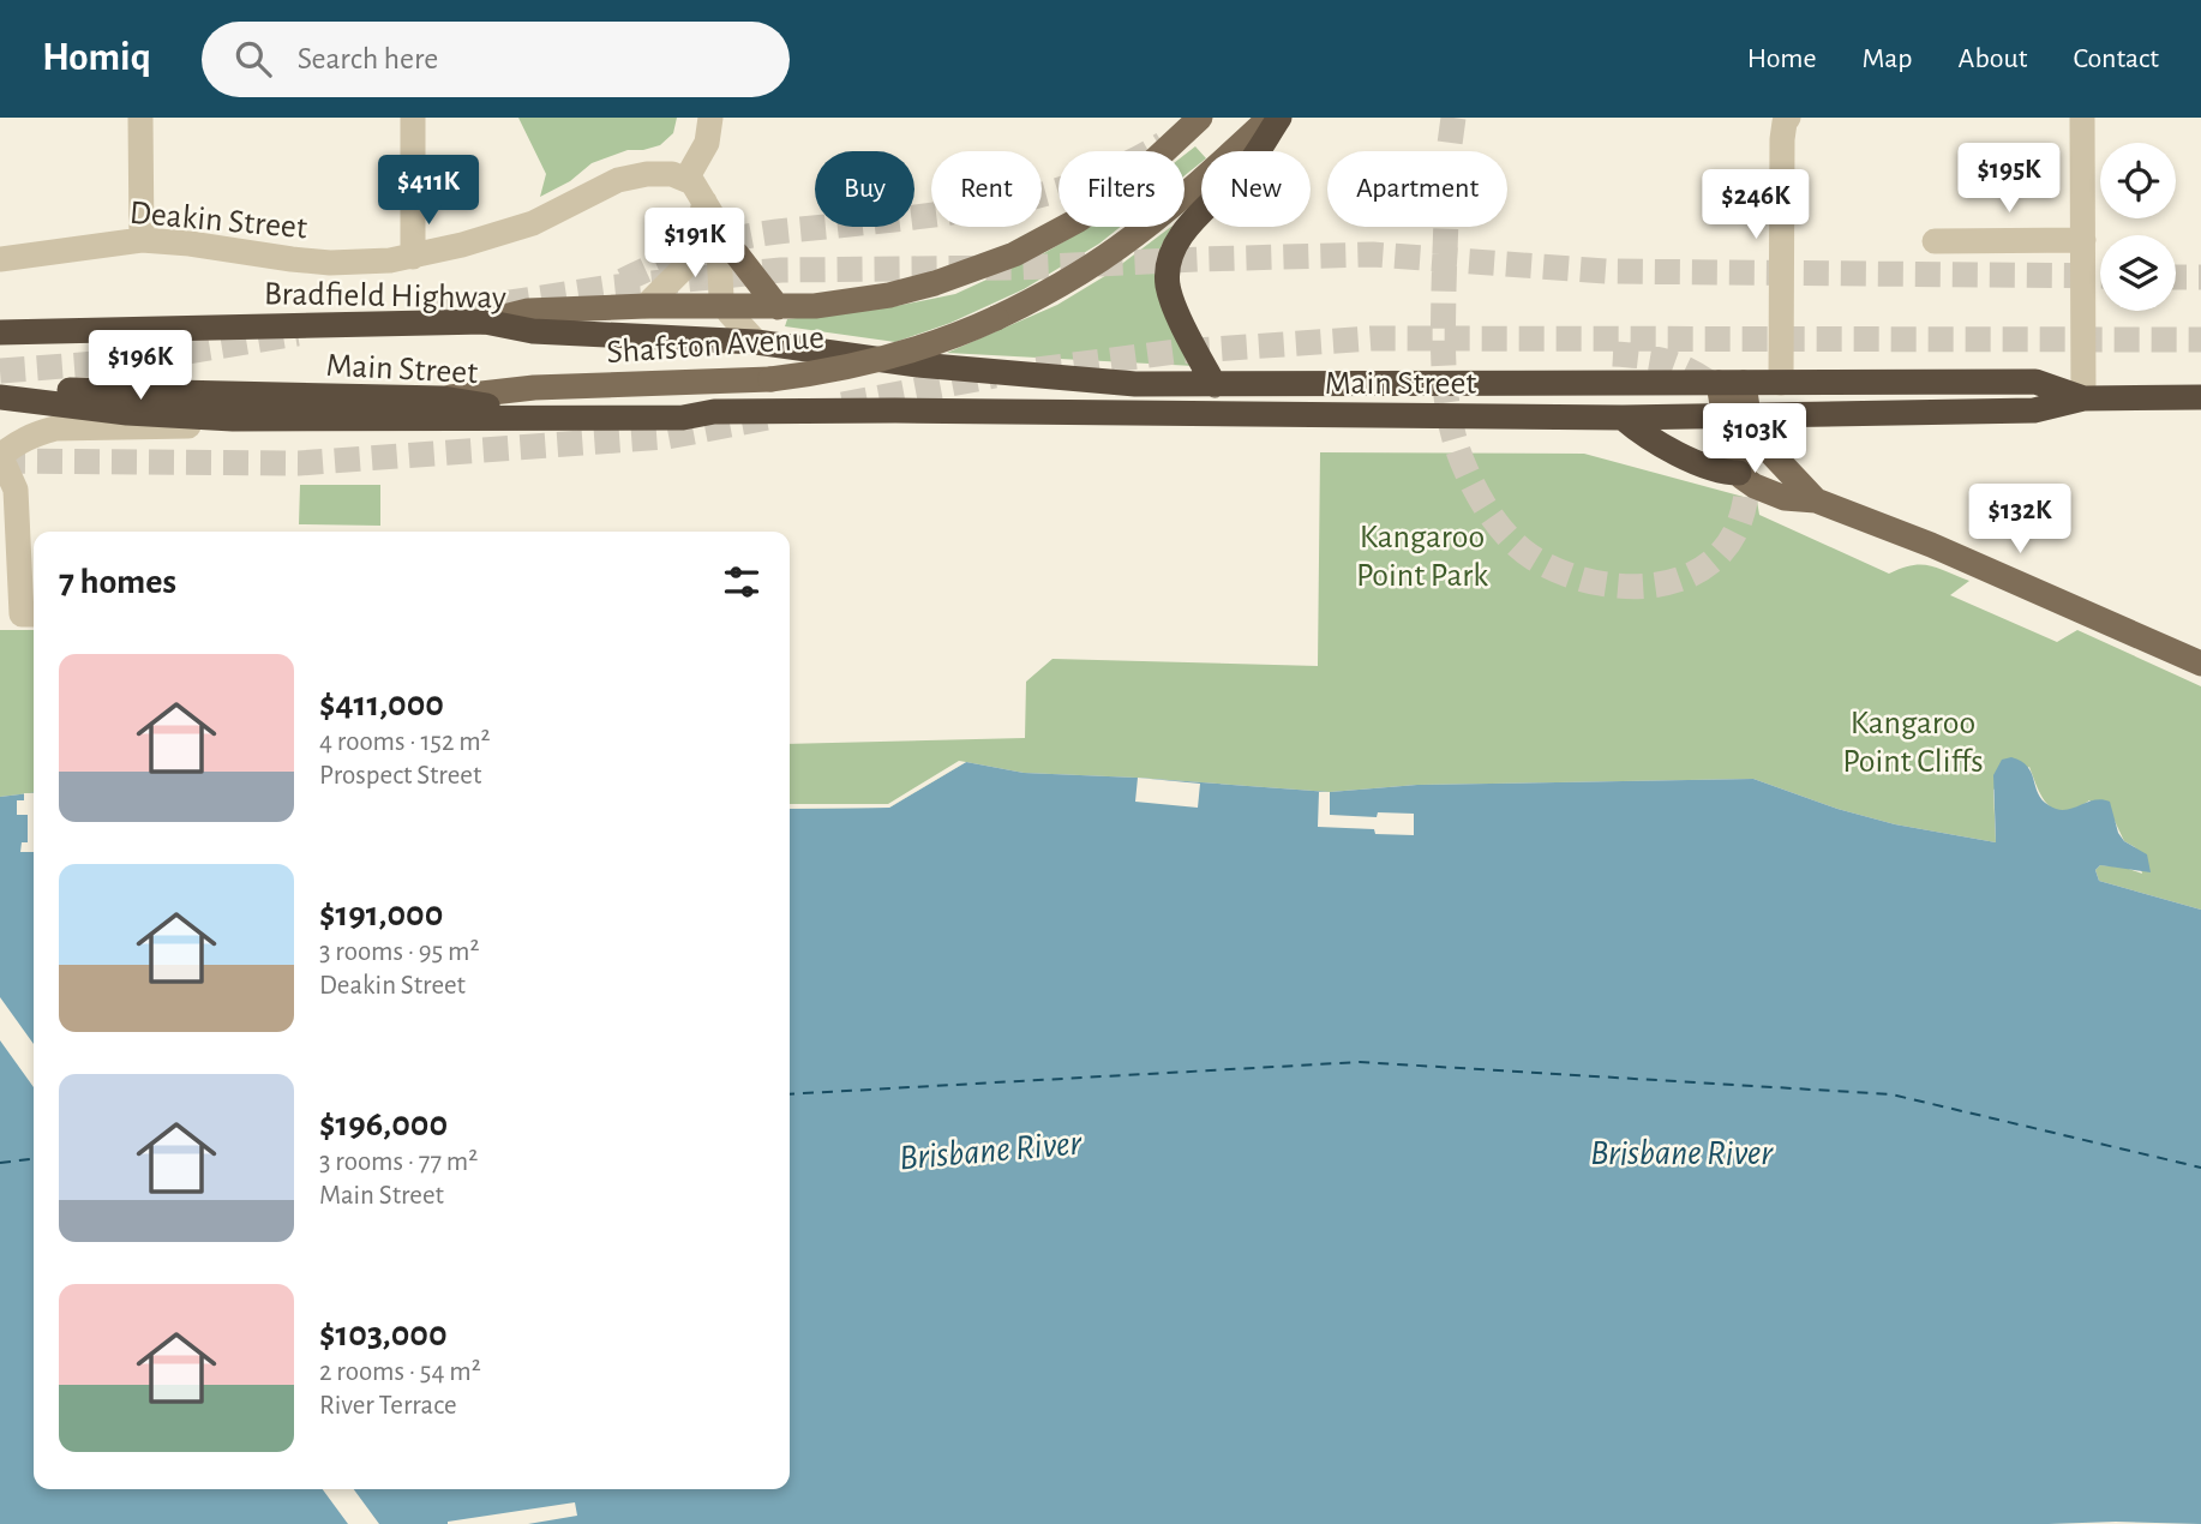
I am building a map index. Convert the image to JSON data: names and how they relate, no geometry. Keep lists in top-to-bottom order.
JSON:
{
  "streets": {
    "highway": ["Bradfield Highway", "Main Street"],
    "main road": ["Shafston Avenue"],
    "street": ["Deakin Street"]
  },
  "crossings": [
    ["Bradfield Highway", "Shafston Avenue"],
    ["Bradfield Highway", "Main Street"],
    ["Shafston Avenue", "Main Street"]
  ],
  "water": ["Brisbane River"],
  "parks": ["Kangaroo Point Park", "Kangaroo Point Cliffs"],
  "page": {
    "header": "Homiq",
    "search": "Search here",
    "nav": [
      "Home",
      "Map",
      "About",
      "Contact"
    ],
    "price": [
      "$195K",
      "$411K",
      "$246K",
      "$191K",
      "$196K",
      "$103K",
      "$132K"
    ],
    "chip": [
      "Buy",
      "Rent",
      "Filters",
      "New",
      "Apartment"
    ],
    "heading": "7 homes",
    "list": [
      {
        "name": "$411,000",
        "note": "4 rooms · 152 m² · Prospect Street"
      },
      {
        "name": "$191,000",
        "note": "3 rooms · 95 m² · Deakin Street"
      },
      {
        "name": "$196,000",
        "note": "3 rooms · 77 m² · Main Street"
      },
      {
        "name": "$103,000",
        "note": "2 rooms · 54 m² · River Terrace"
      }
    ]
  }
}
